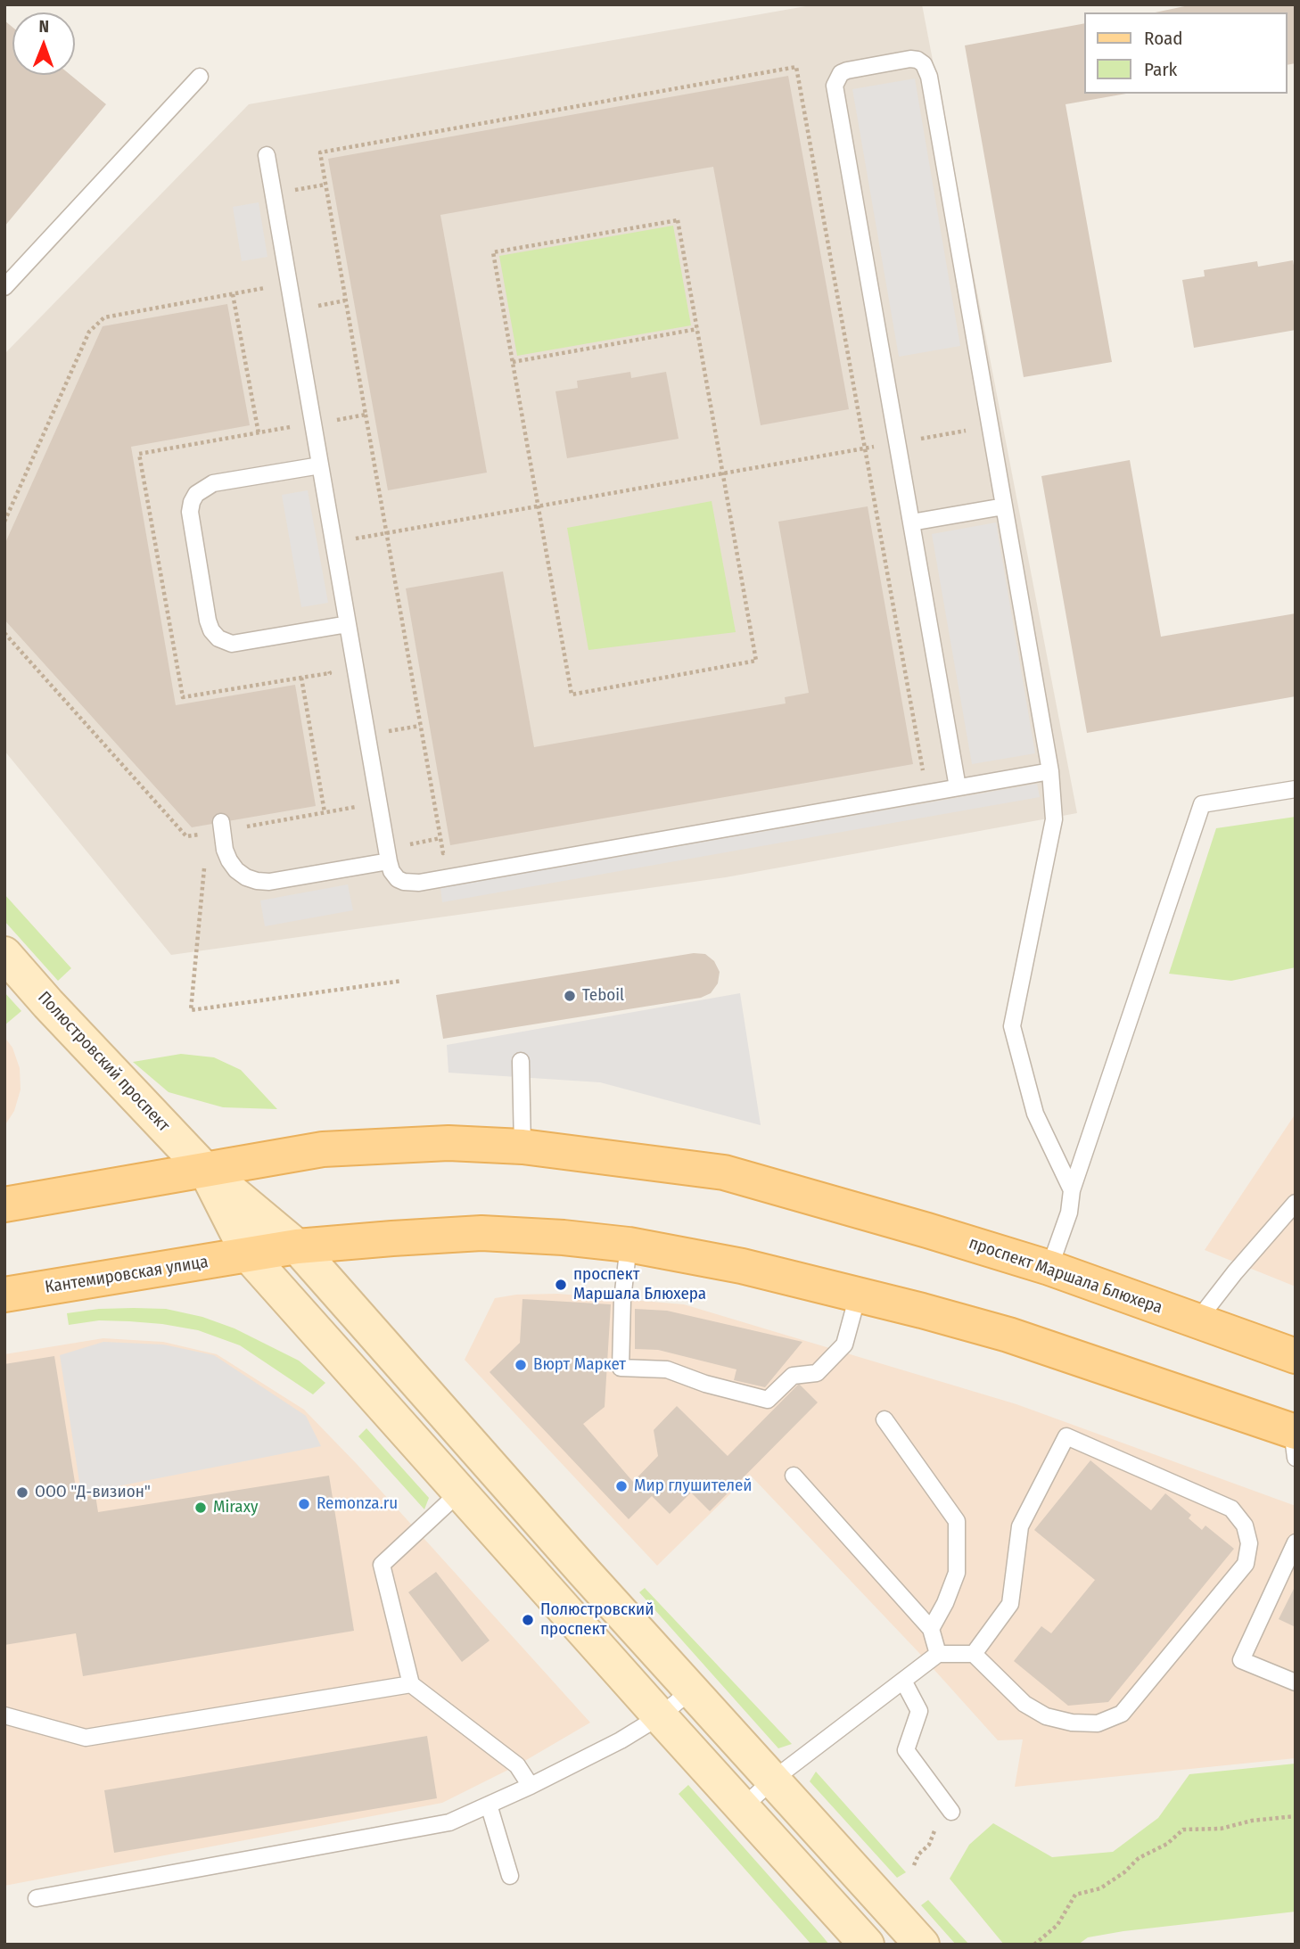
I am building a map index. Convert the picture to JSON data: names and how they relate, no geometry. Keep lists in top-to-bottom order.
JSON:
{
  "streets": {
    "main road": ["Полюстровский проспект", "Кантемировская улица", "проспект Маршала Блюхера"]
  },
  "crossings": [
    ["Полюстровский проспект", "Кантемировская улица"],
    ["Полюстровский проспект", "проспект Маршала Блюхера"]
  ],
  "places": [
    "Teboil",
    "проспект Маршала Блюхера",
    "Вюрт Маркет",
    "Мир глушителей",
    "ООО \"Д-визион\"",
    "Remonza.ru",
    "Miraxy",
    "Полюстровский проспект"
  ],
  "legend": ["Road", "Park"],
  "north": "top"
}
